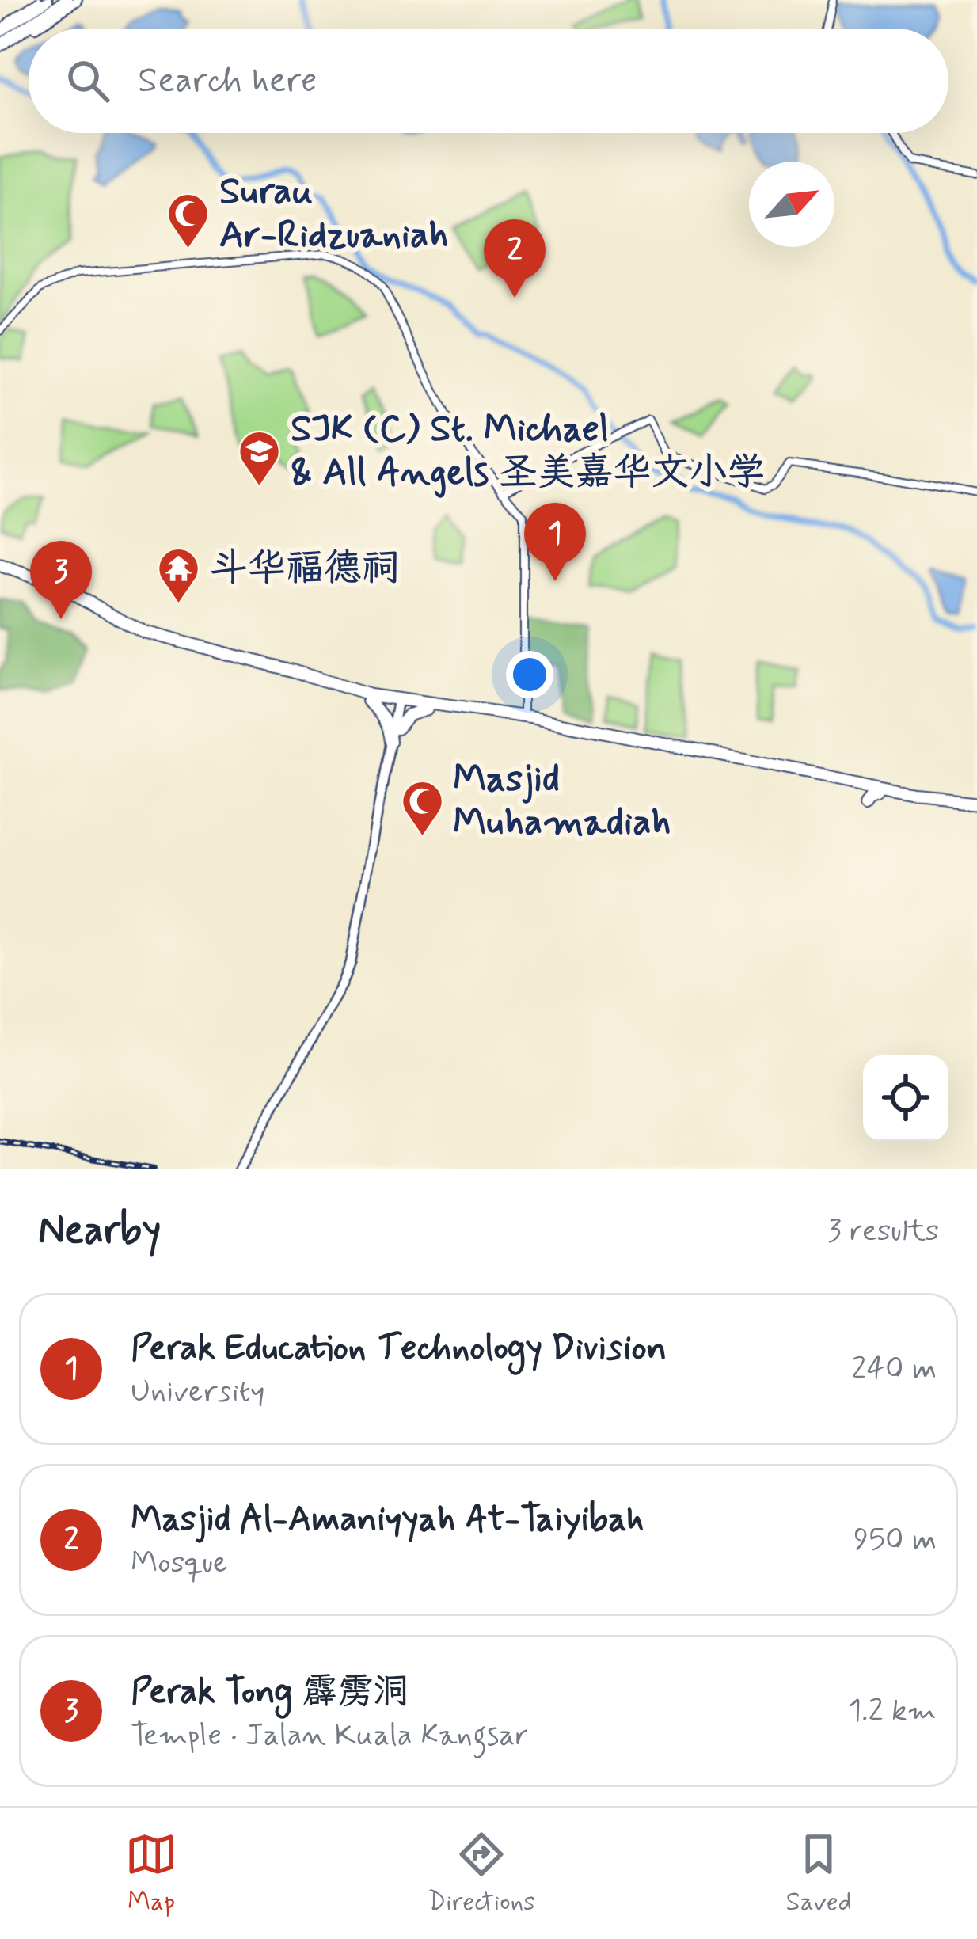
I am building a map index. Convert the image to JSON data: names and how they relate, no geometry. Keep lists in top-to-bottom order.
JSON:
{
  "places": {
    "mosque": ["Surau Ar-Ridzuaniah", "Masjid Muhamadiah"],
    "school or university": ["SJK (C) St. Michael & All Angels 圣美嘉华文小学"],
    "temple": ["斗华福德祠"]
  },
  "north": "top right",
  "page": {
    "search": "Search here",
    "pins": ["2", "1", "3"],
    "heading": ["Nearby", "3 results"],
    "list": [
      {
        "mark": "1",
        "name": "Perak Education Technology Division",
        "note": "University",
        "value": "240 m"
      },
      {
        "mark": "2",
        "name": "Masjid Al-Amaniyyah At-Taiyibah",
        "note": "Mosque",
        "value": "950 m"
      },
      {
        "mark": "3",
        "name": "Perak Tong 霹雳洞",
        "note": "Temple · Jalan Kuala Kangsar",
        "value": "1.2 km"
      }
    ],
    "nav": ["Map", "Directions", "Saved"]
  }
}
